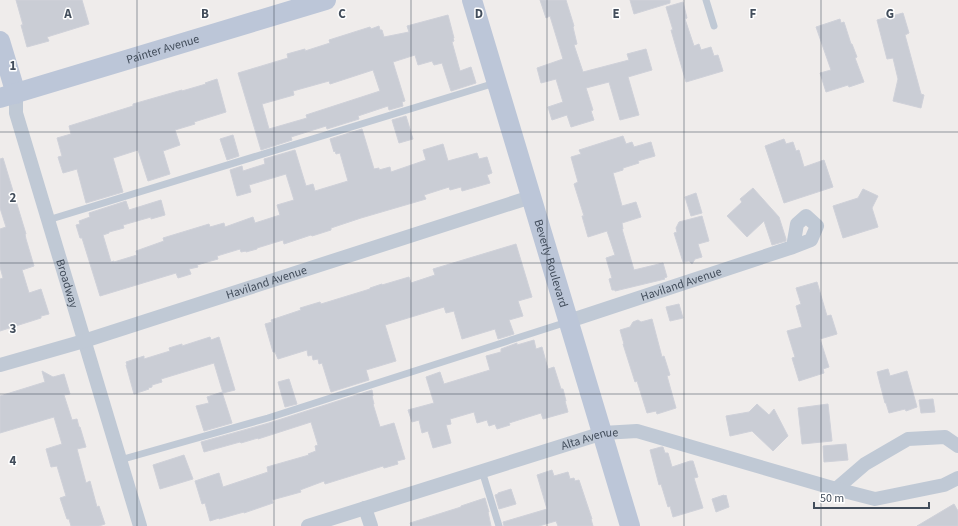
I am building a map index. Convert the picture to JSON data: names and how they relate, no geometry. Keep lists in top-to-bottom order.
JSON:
{
  "streets": {
    "street": [
      "Painter Avenue",
      "Beverly Boulevard",
      "Haviland Avenue",
      "Broadway",
      "Alta Avenue"
    ]
  },
  "crossings": [
    ["Painter Avenue", "Broadway"],
    ["Beverly Boulevard", "Haviland Avenue"],
    ["Beverly Boulevard", "Alta Avenue"],
    ["Haviland Avenue", "Broadway"]
  ],
  "scale_bar": "50 m",
  "grid": {
    "columns": [
      "A",
      "B",
      "C",
      "D",
      "E",
      "F",
      "G"
    ],
    "rows": [
      "1",
      "2",
      "3",
      "4"
    ]
  }
}
